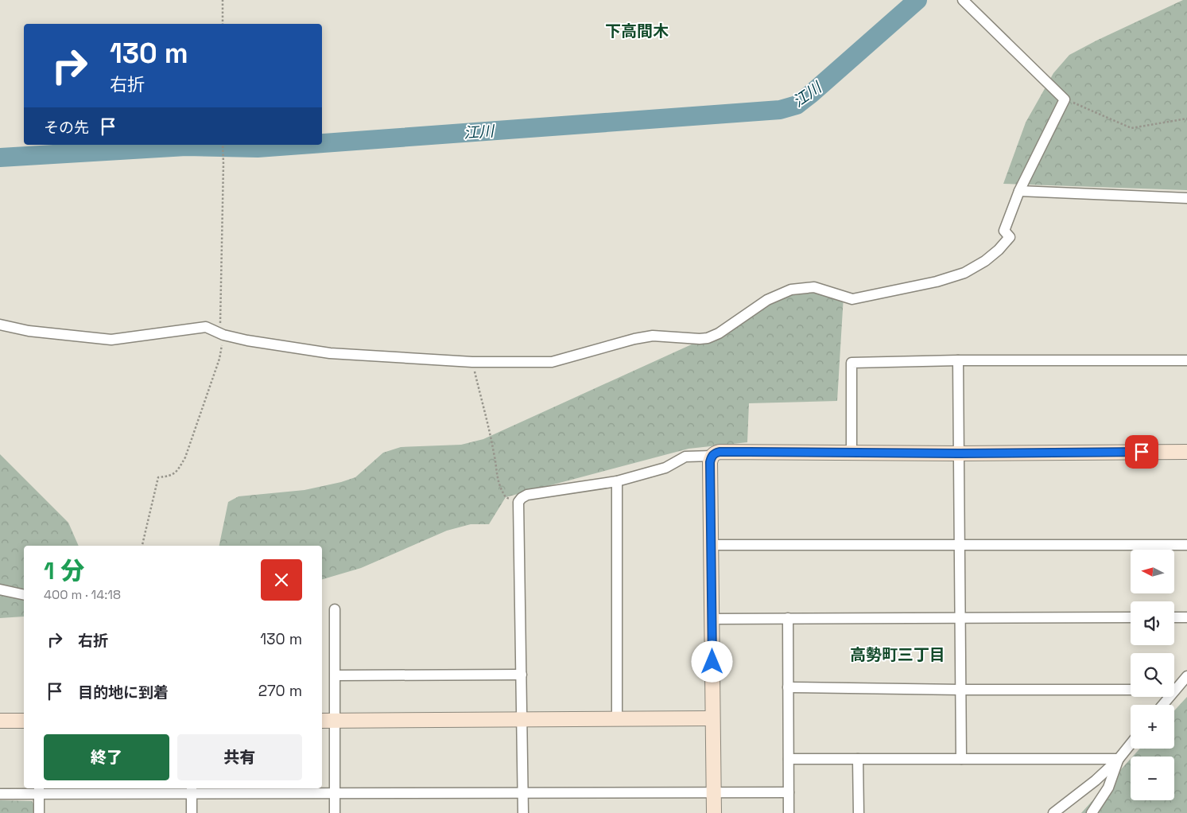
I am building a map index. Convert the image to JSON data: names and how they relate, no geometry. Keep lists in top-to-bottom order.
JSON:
{
  "districts": ["下高間木", "高勢町三丁目"],
  "water": ["江川"],
  "north": "left",
  "page": {
    "turn": ["130 m", "右折"],
    "then": "その先",
    "heading": ["1 分", "400 m · 14:18"],
    "map_buttons": ["+", "−"],
    "list": [
      {
        "name": "右折",
        "value": "130 m"
      },
      {
        "name": "目的地に到着",
        "value": "270 m"
      }
    ],
    "buttons": ["終了", "共有"]
  }
}
